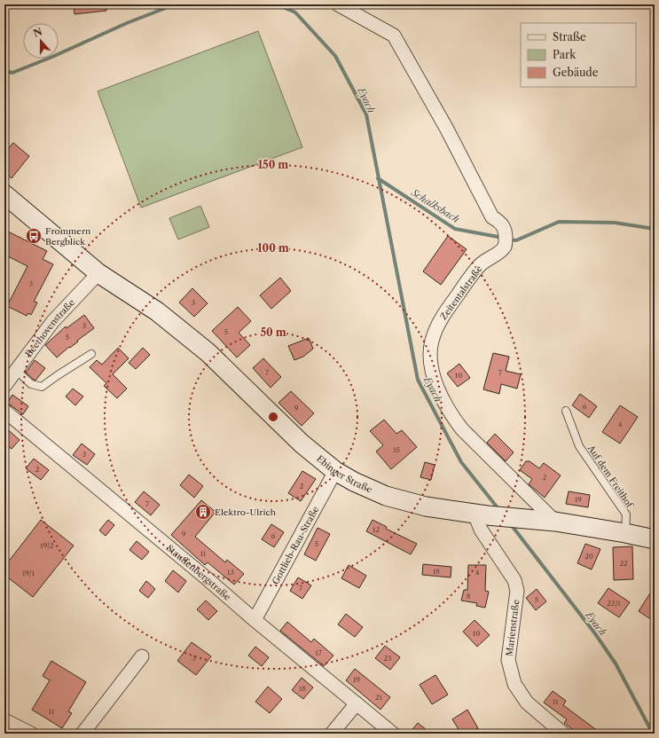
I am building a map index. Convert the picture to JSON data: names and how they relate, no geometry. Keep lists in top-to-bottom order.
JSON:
{
  "streets": {
    "main road": ["Ebinger Straße"],
    "street": [
      "Zeitentalstraße",
      "Beethovenstraße",
      "Gottlieb-Rau-Straße",
      "Stauffenbergstraße",
      "Marienstraße"
    ],
    "lane": ["Auf dem Freithof"]
  },
  "crossings": [
    ["Zeitentalstraße", "Ebinger Straße"],
    ["Beethovenstraße", "Ebinger Straße"],
    ["Ebinger Straße", "Auf dem Freithof"],
    ["Ebinger Straße", "Gottlieb-Rau-Straße"],
    ["Ebinger Straße", "Marienstraße"],
    ["Gottlieb-Rau-Straße", "Stauffenbergstraße"]
  ],
  "water": ["Eyach", "Schalksbach"],
  "places": {
    "bus stop": ["Frommern Bergblick"],
    "building": ["Elektro-Ulrich"]
  },
  "house_numbers": [
    "3",
    "3",
    "3",
    "5",
    "5",
    "7",
    "7",
    "10",
    "6",
    "9",
    "4",
    "15",
    "3",
    "2",
    "2",
    "2",
    "19",
    "7",
    "12",
    "9",
    "6",
    "5",
    "19/2",
    "11",
    "20",
    "22",
    "18",
    "13",
    "4",
    "19/1",
    "7",
    "8",
    "5",
    "22/1",
    "10",
    "17",
    "3",
    "23",
    "19",
    "18",
    "21",
    "11",
    "11"
  ],
  "legend": ["Straße", "Park", "Gebäude"],
  "north": "top",
  "rings": ["150 m", "100 m", "50 m"]
}
